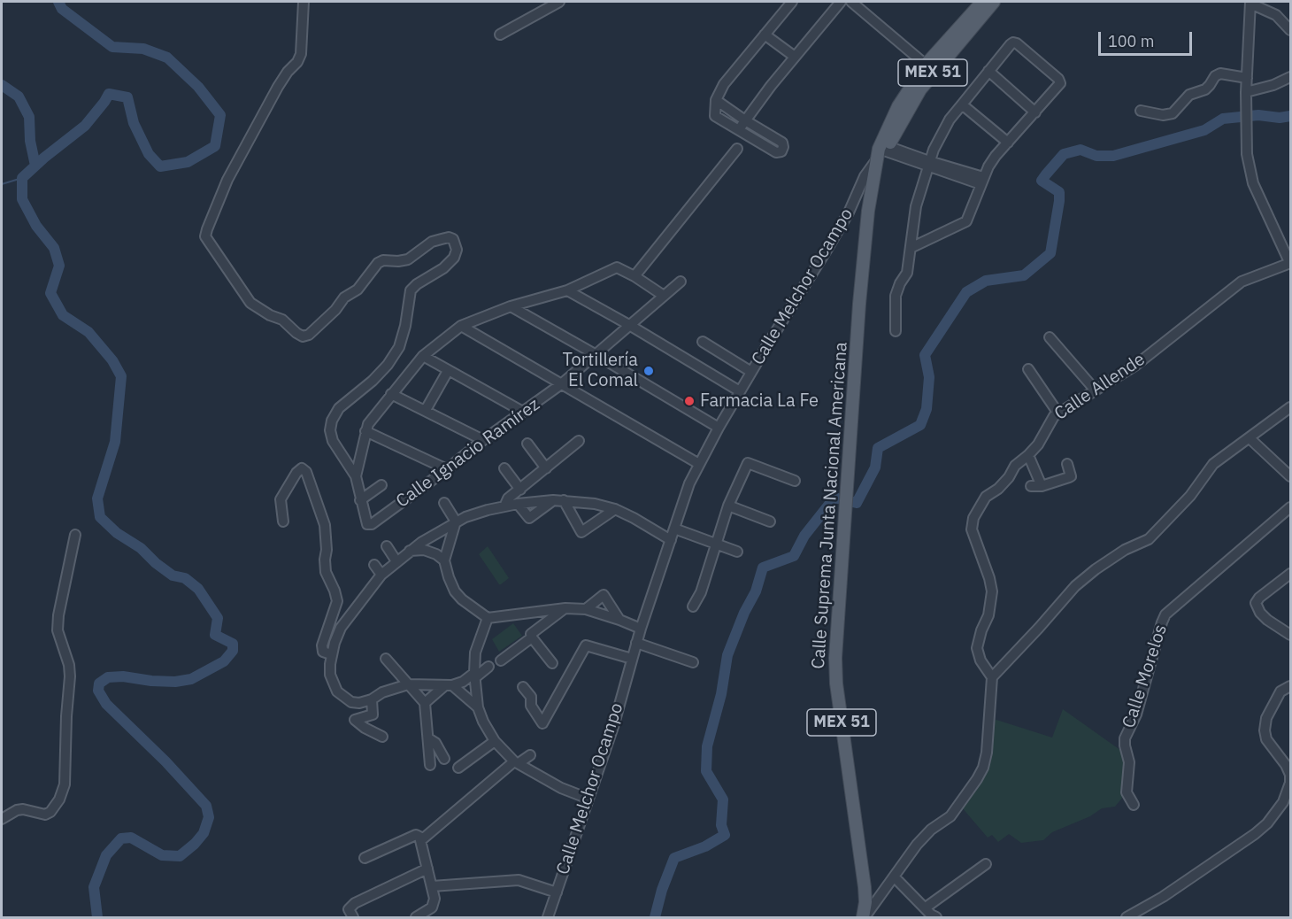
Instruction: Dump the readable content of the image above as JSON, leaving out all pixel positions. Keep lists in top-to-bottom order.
{
  "streets": {
    "main road": ["MEX 51", "Calle Suprema Junta Nacional Americana"],
    "street": [
      "Calle Melchor Ocampo",
      "Calle Allende",
      "Calle Ignacio Ramírez",
      "Calle Morelos"
    ]
  },
  "crossings": [
    ["Calle Melchor Ocampo", "Calle Suprema Junta Nacional Americana"]
  ],
  "places": ["Tortillería El Comal", "Farmacia La Fe"],
  "scale_bar": "100 m"
}
